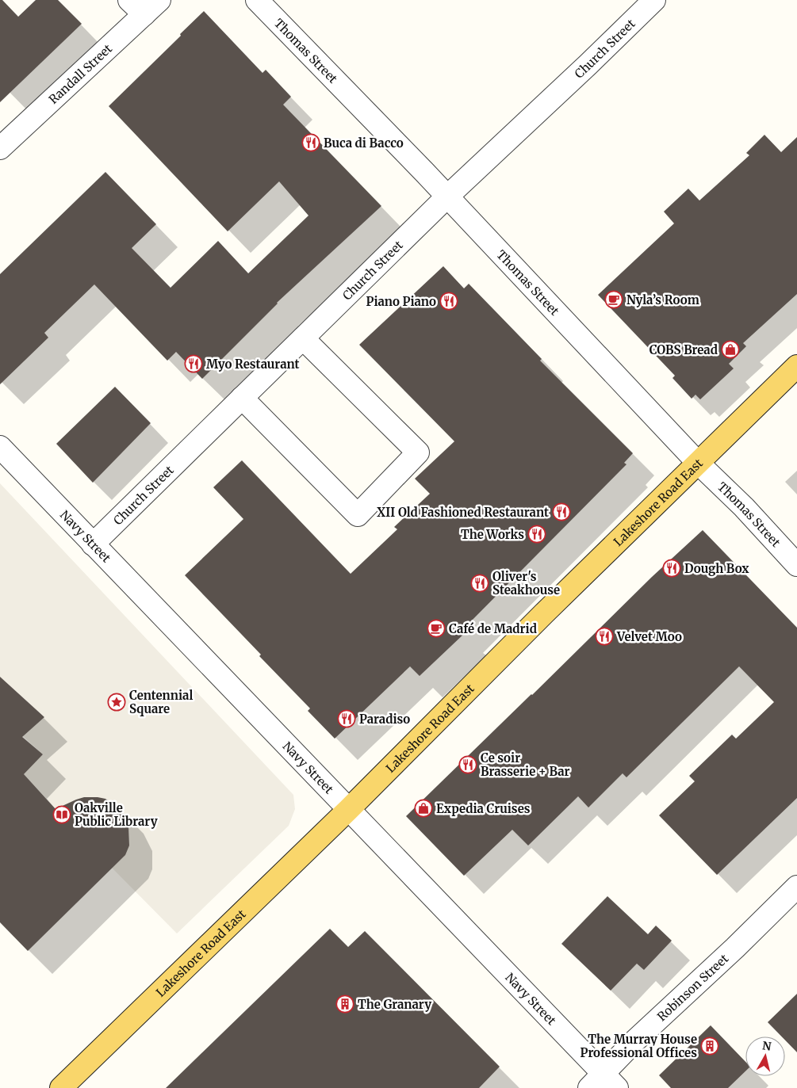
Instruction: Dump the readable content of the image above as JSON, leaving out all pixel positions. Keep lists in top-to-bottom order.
{
  "streets": {
    "main road": ["Lakeshore Road East"],
    "street": [
      "Church Street",
      "Thomas Street",
      "Randall Street",
      "Navy Street",
      "Robinson Street"
    ]
  },
  "crossings": [
    ["Church Street", "Thomas Street"],
    ["Church Street", "Navy Street"],
    ["Thomas Street", "Lakeshore Road East"],
    ["Lakeshore Road East", "Navy Street"],
    ["Navy Street", "Robinson Street"]
  ],
  "places": {
    "restaurant": [
      "Buca di Bacco",
      "Piano Piano",
      "Myo Restaurant",
      "XII Old Fashioned Restaurant",
      "The Works",
      "Dough Box",
      "Oliver's Steakhouse",
      "Velvet Moo",
      "Paradiso",
      "Ce soir Brasserie + Bar"
    ],
    "cafe": ["Nyla’s Room", "Café de Madrid"],
    "shop": ["COBS Bread", "Expedia Cruises"],
    "place": ["Centennial Square"],
    "library": ["Oakville Public Library"],
    "building": ["The Granary", "The Murray House Professional Offices"]
  },
  "north": "top"
}
